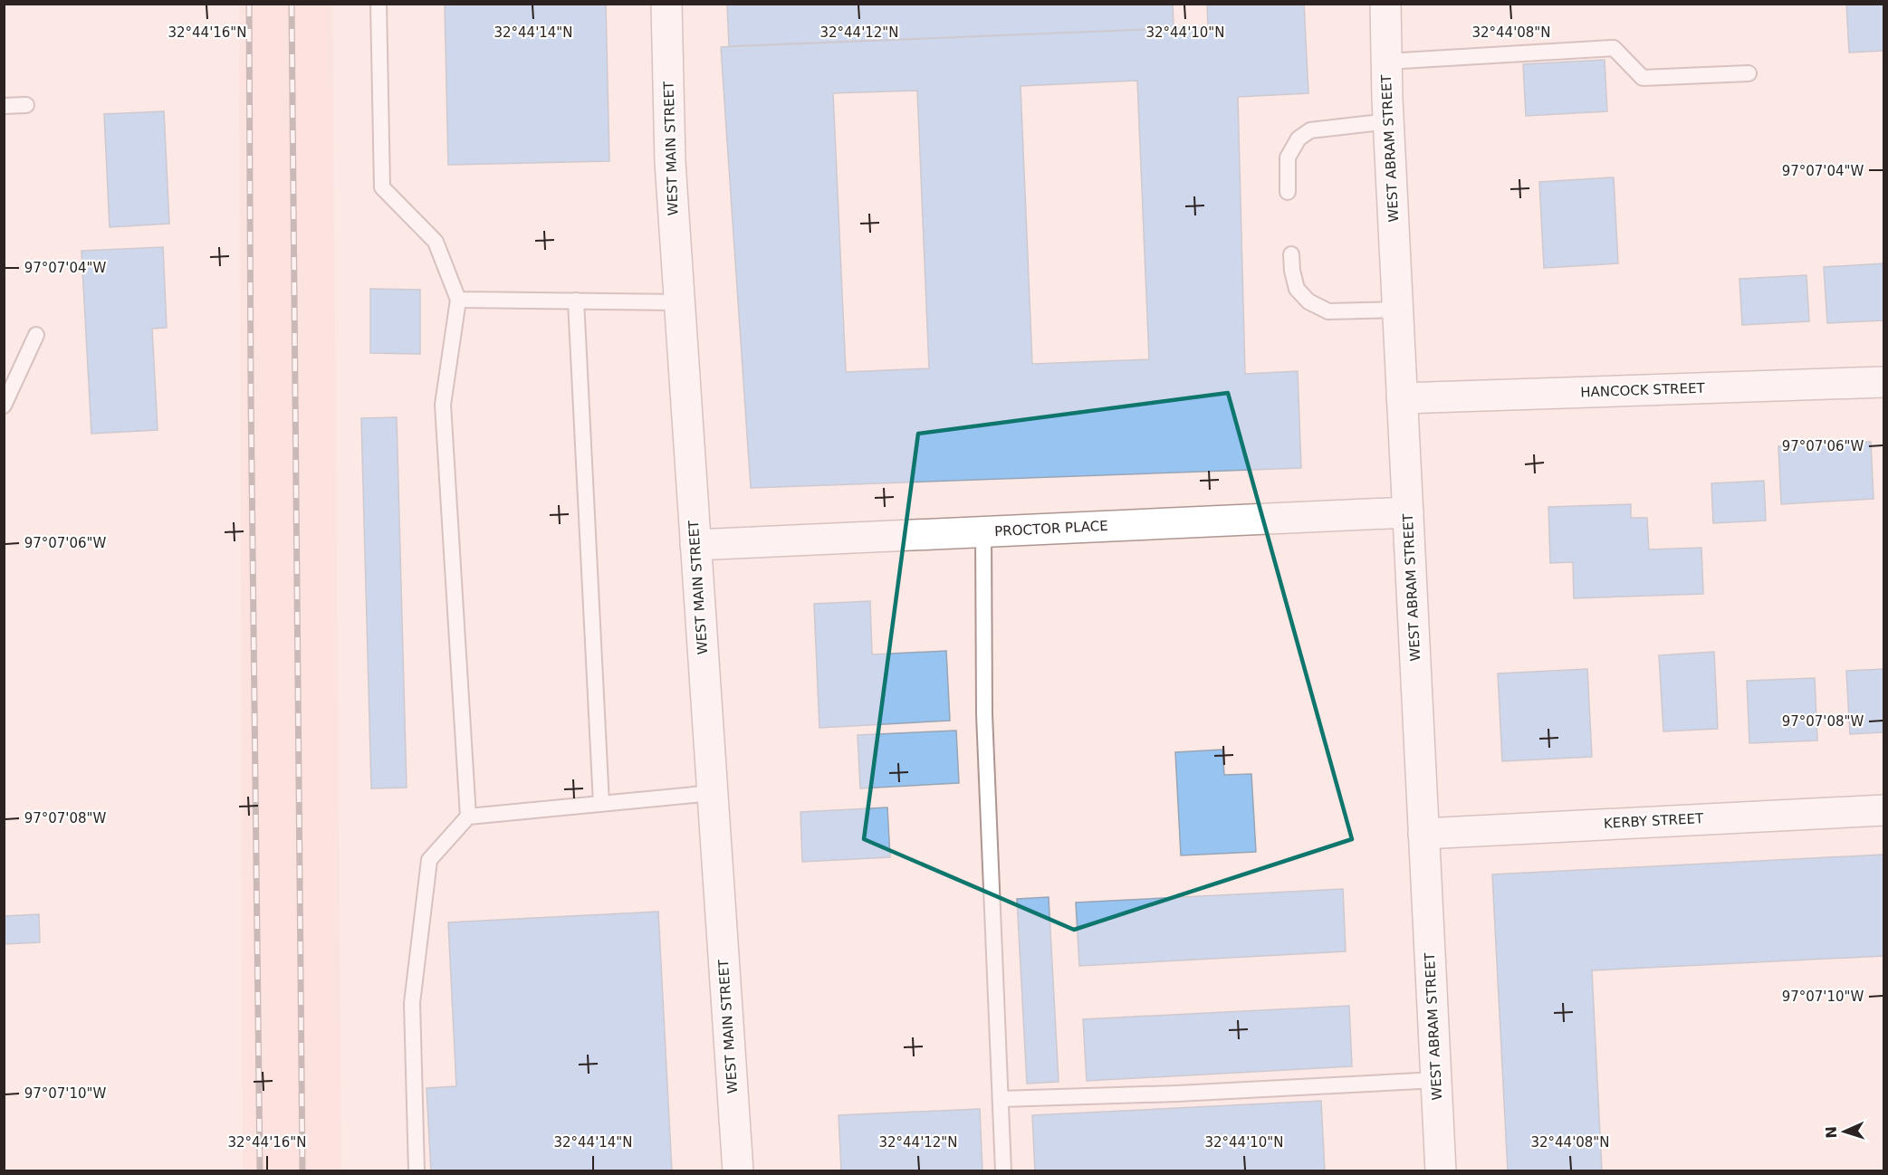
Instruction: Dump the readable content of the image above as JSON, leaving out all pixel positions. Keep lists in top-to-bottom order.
{
  "streets": {
    "street": [
      "WEST MAIN STREET",
      "WEST ABRAM STREET",
      "HANCOCK STREET",
      "PROCTOR PLACE",
      "KERBY STREET"
    ]
  },
  "crossings": [
    ["WEST MAIN STREET", "PROCTOR PLACE"],
    ["WEST ABRAM STREET", "HANCOCK STREET"],
    ["WEST ABRAM STREET", "PROCTOR PLACE"],
    ["WEST ABRAM STREET", "KERBY STREET"]
  ],
  "north": "left",
  "coordinates": [
    "32°44'16\"N",
    "32°44'14\"N",
    "32°44'12\"N",
    "32°44'10\"N",
    "32°44'08\"N",
    "97°07'04\"W",
    "97°07'06\"W",
    "97°07'08\"W",
    "97°07'10\"W"
  ]
}
